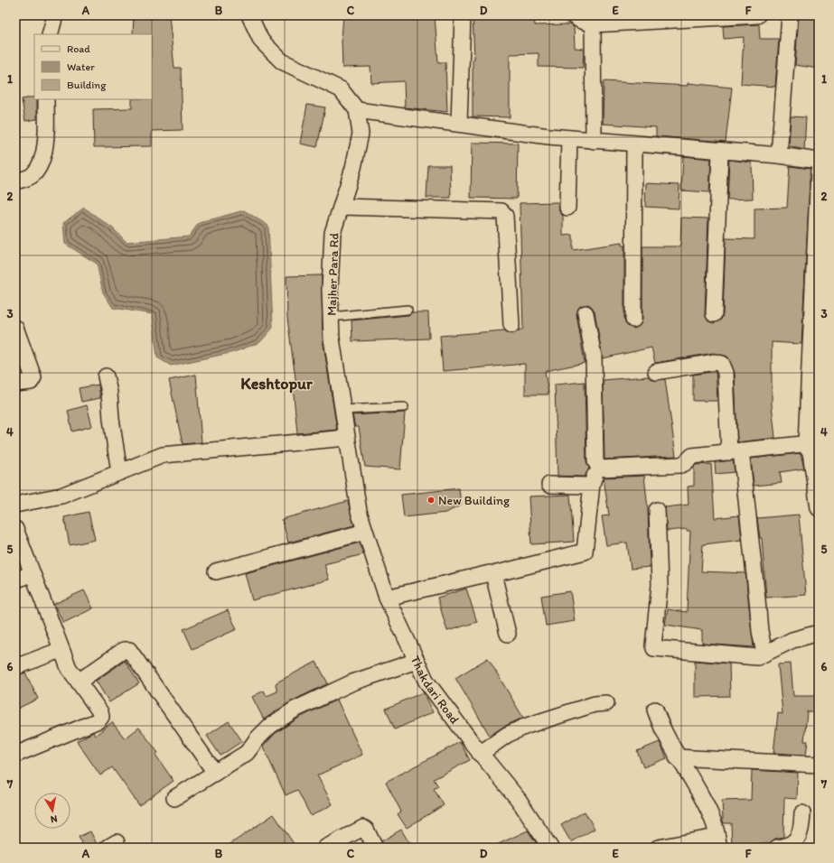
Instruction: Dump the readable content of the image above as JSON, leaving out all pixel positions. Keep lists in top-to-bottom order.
{
  "streets": {
    "street": ["Majher Para Rd", "Thakdari Road"]
  },
  "crossings": [
    ["Majher Para Rd", "Thakdari Road"]
  ],
  "districts": ["Keshtopur"],
  "places": ["New Building"],
  "legend": ["Road", "Water", "Building"],
  "north": "bottom",
  "grid": {
    "columns": [
      "A",
      "B",
      "C",
      "D",
      "E",
      "F"
    ],
    "rows": [
      "1",
      "2",
      "3",
      "4",
      "5",
      "6",
      "7"
    ]
  }
}
